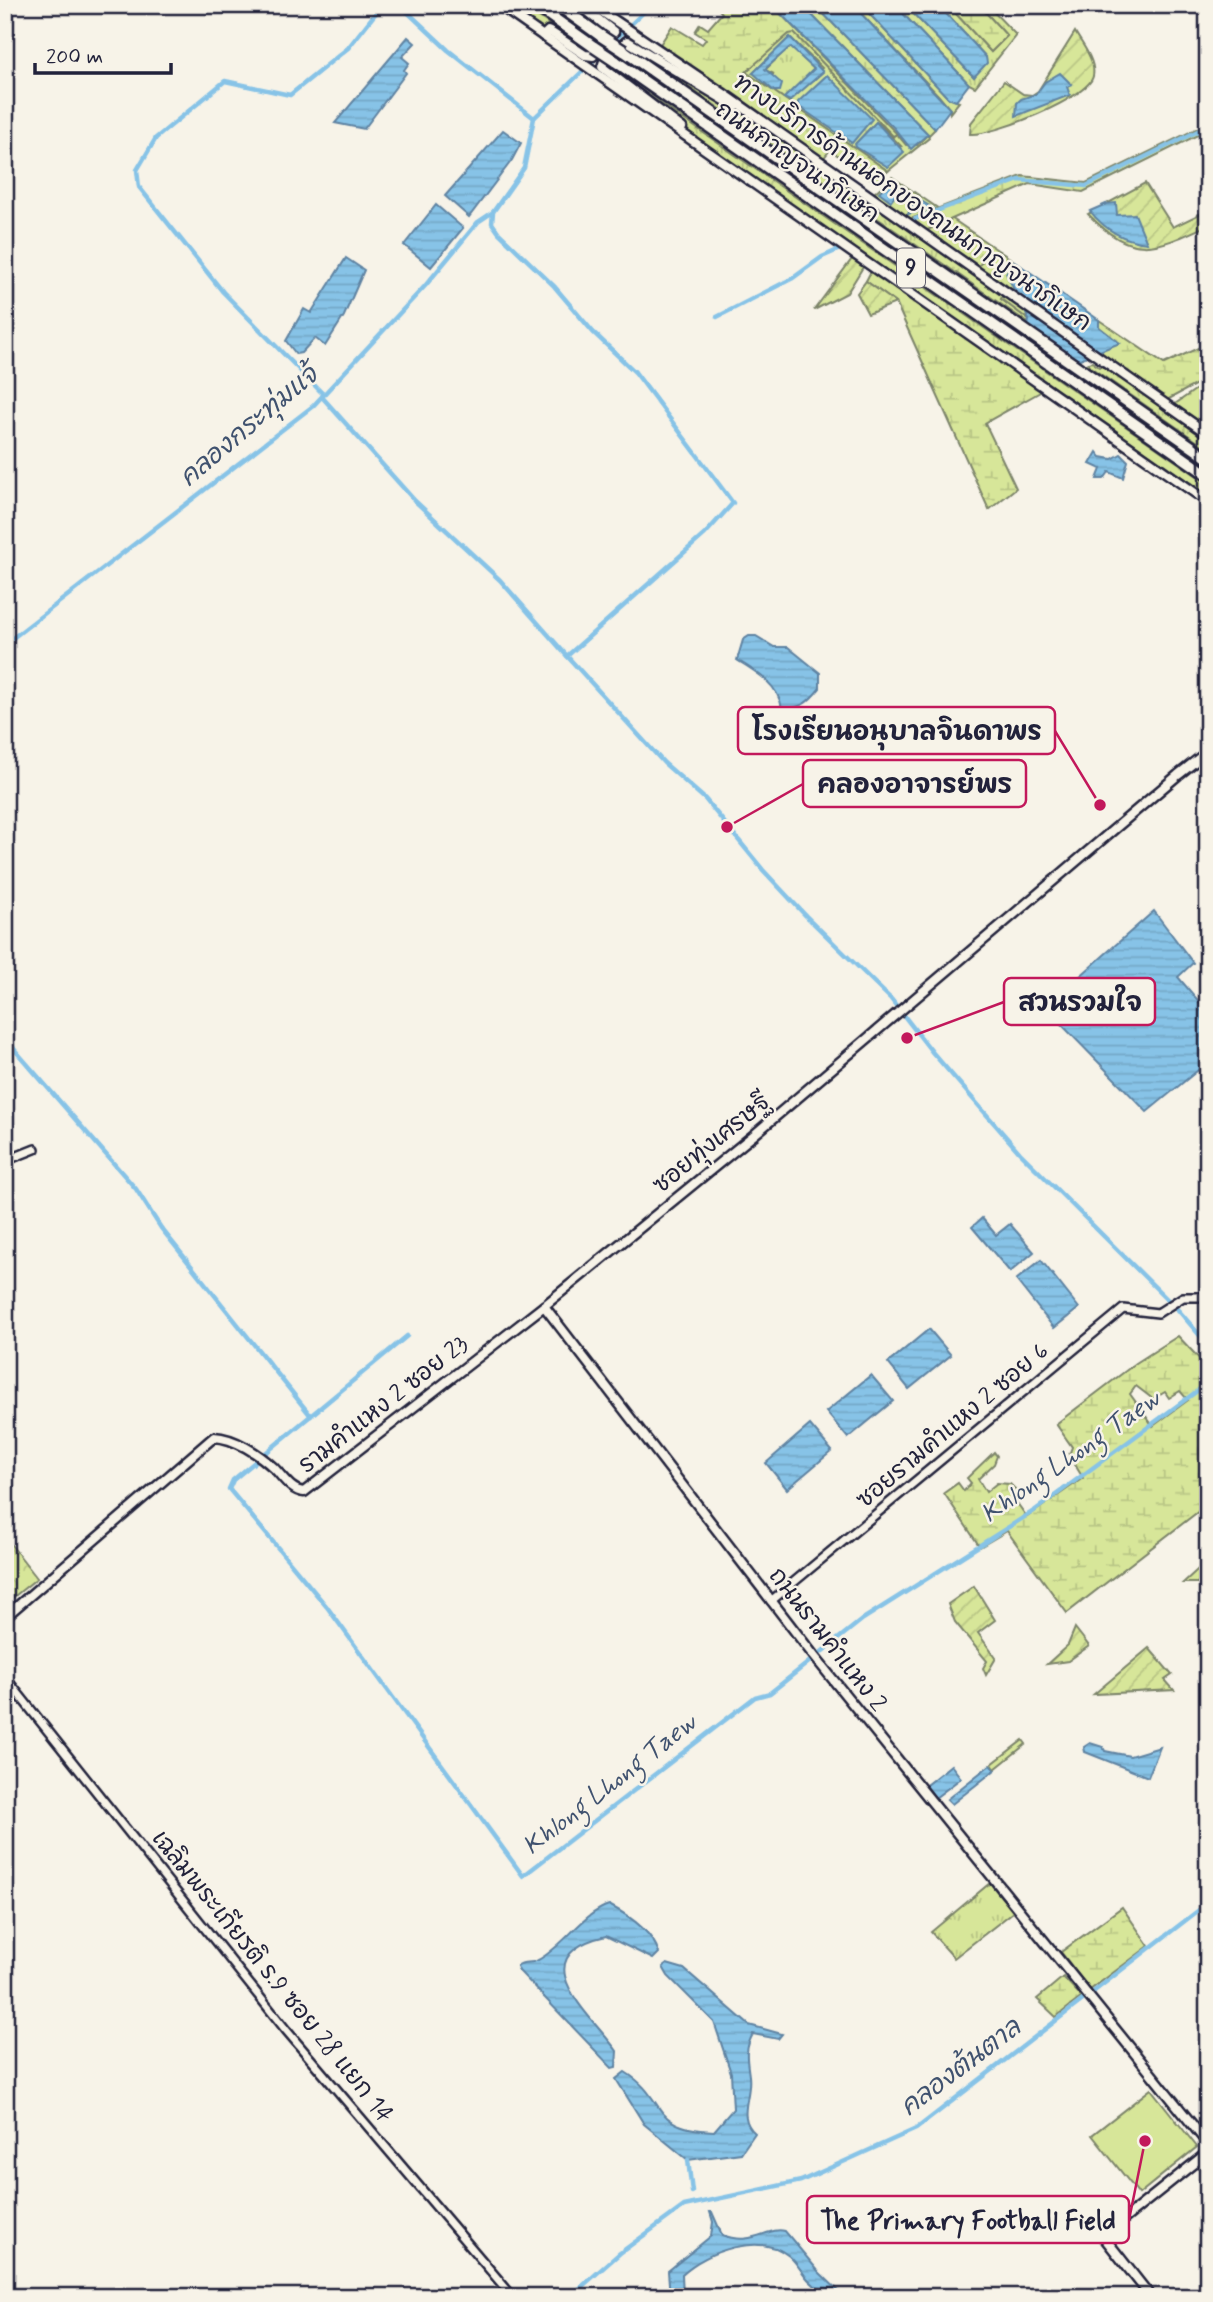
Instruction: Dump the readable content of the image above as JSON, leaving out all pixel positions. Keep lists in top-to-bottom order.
{
  "streets": {
    "highway": ["ถนนกาญจนาภิเษก", "9"],
    "main road": [
      "ทางบริการด้านนอกของถนนกาญจนาภิเษก",
      "ซอยทุ่งเศรษฐี",
      "รามคำแหง 2 ซอย 23",
      "ถนนรามคำแหง 2"
    ],
    "street": ["ซอยรามคำแหง 2 ซอย 6", "เฉลิมพระเกียรติ ร.9 ซอย 28 แยก 14"]
  },
  "crossings": [
    ["ซอยทุ่งเศรษฐี", "รามคำแหง 2 ซอย 23"],
    ["ซอยทุ่งเศรษฐี", "ถนนรามคำแหง 2"],
    ["รามคำแหง 2 ซอย 23", "ถนนรามคำแหง 2"],
    ["ซอยรามคำแหง 2 ซอย 6", "ถนนรามคำแหง 2"]
  ],
  "water": ["คลองกระทุ่มแจ้", "Khlong Lhong Taew", "คลองต้นตาล"],
  "places": [
    "โรงเรียนอนุบาลจินดาพร",
    "คลองอาจารย์พร",
    "สวนรวมใจ",
    "The Primary Football Field"
  ],
  "scale_bar": "200 m"
}
